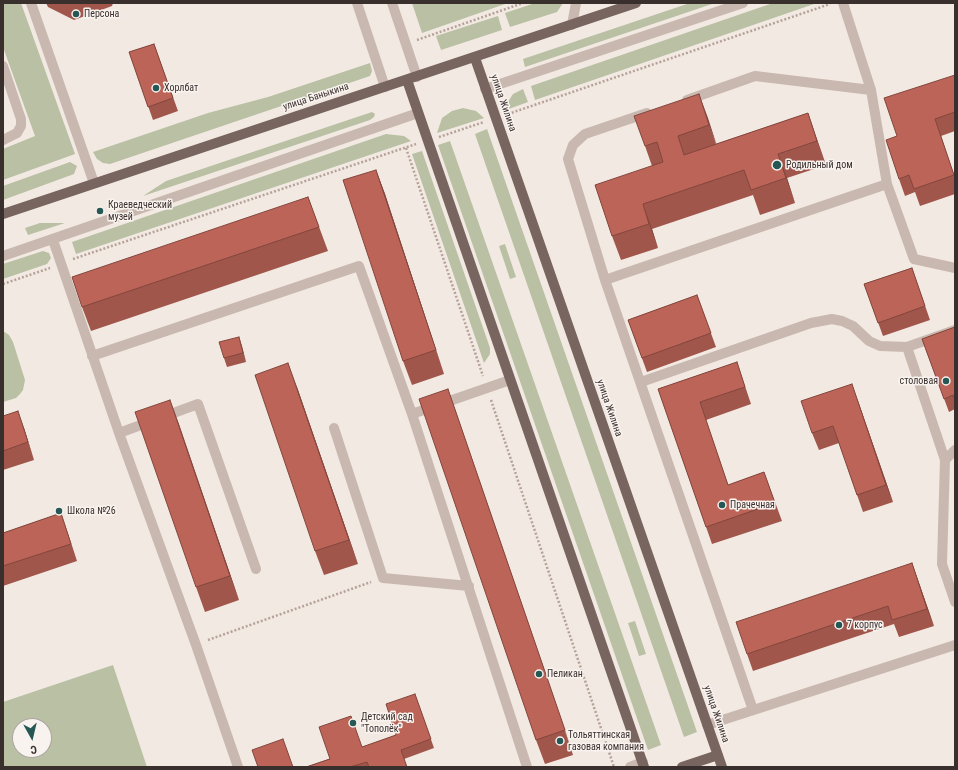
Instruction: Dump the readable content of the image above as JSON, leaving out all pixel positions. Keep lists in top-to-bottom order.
{
  "streets": {
    "main road": ["улица Баныкина", "улица Жилина"]
  },
  "crossings": [
    ["улица Баныкина", "улица Жилина"]
  ],
  "places": [
    "Персона",
    "Хорлбат",
    "Родильный дом",
    "Краеведческий музей",
    "столовая",
    "Прачечная",
    "Школа №26",
    "7 корпус",
    "Пеликан",
    "Детский сад \"Тополёк\"",
    "Тольяттинская газовая компания"
  ],
  "north": "bottom"
}
